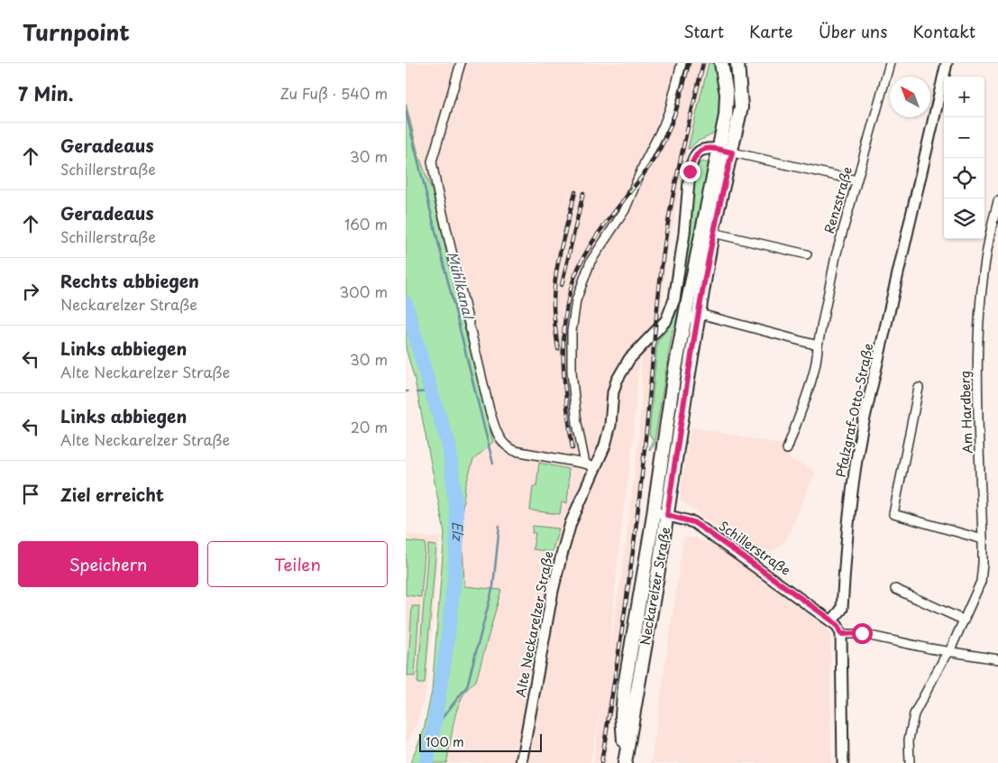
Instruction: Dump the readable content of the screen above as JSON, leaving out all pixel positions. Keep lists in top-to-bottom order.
{
  "streets": {
    "main road": ["Neckarelzer Straße"],
    "street": [
      "Renzstraße",
      "Pfalzgraf-Otto-Straße",
      "Am Hardberg",
      "Schillerstraße",
      "Alte Neckarelzer Straße"
    ]
  },
  "crossings": [
    ["Renzstraße", "Alte Neckarelzer Straße"],
    ["Pfalzgraf-Otto-Straße", "Schillerstraße"],
    ["Schillerstraße", "Neckarelzer Straße"],
    ["Neckarelzer Straße", "Alte Neckarelzer Straße"]
  ],
  "water": ["Mühlkanal", "Elz"],
  "scale_bar": "100 m",
  "north": "top left",
  "page": {
    "header": "Turnpoint",
    "nav": [
      "Start",
      "Karte",
      "Über uns",
      "Kontakt"
    ],
    "heading": ["7 Min.", "Zu Fuß · 540 m"],
    "map_buttons": ["+", "−"],
    "list": [
      ["Geradeaus", "Schillerstraße", "30 m"],
      ["Geradeaus", "Schillerstraße", "160 m"],
      ["Rechts abbiegen", "Neckarelzer Straße", "300 m"],
      ["Links abbiegen", "Alte Neckarelzer Straße", "30 m"],
      ["Links abbiegen", "Alte Neckarelzer Straße", "20 m"],
      "Ziel erreicht"
    ],
    "buttons": ["Speichern", "Teilen"],
    "scale": "100 m"
  }
}
